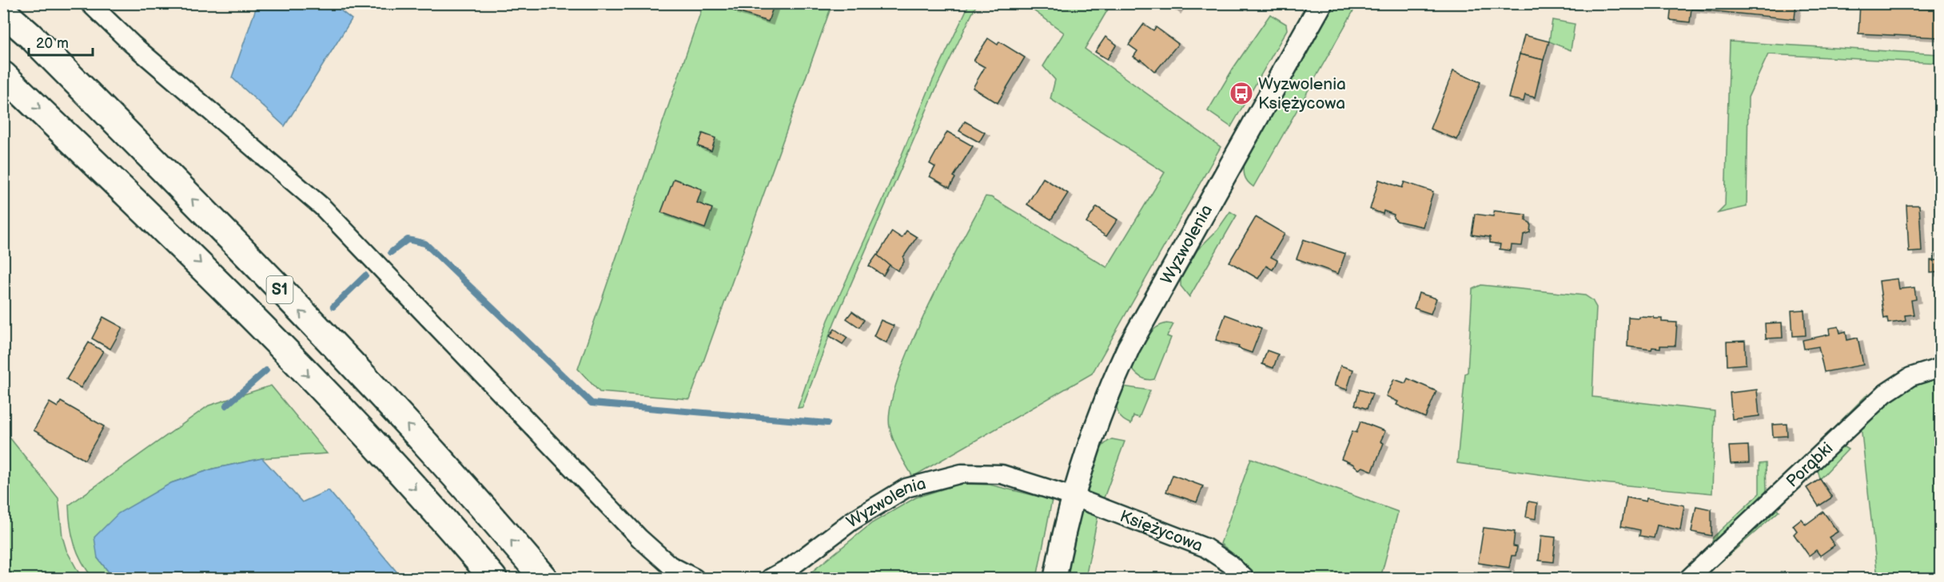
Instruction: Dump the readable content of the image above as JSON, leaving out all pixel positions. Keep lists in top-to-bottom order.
{
  "streets": {
    "highway": ["S1"],
    "street": ["Wyzwolenia", "Porąbki", "Księżycowa"]
  },
  "crossings": [
    ["Wyzwolenia", "Księżycowa"]
  ],
  "places": {
    "bus stop": ["Wyzwolenia Księżycowa"]
  },
  "scale_bar": "20 m"
}
